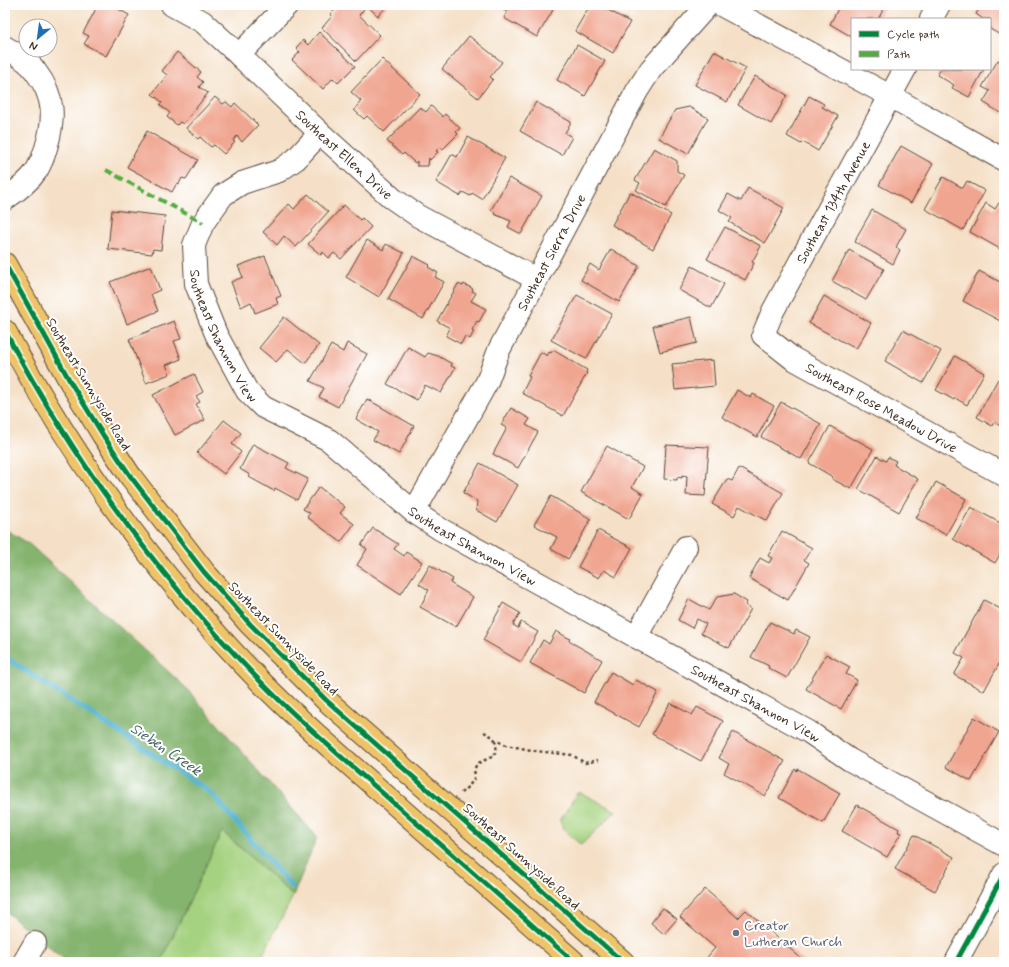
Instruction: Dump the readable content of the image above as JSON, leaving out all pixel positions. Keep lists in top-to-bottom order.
{
  "streets": {
    "main road": ["Southeast Sunnyside Road"],
    "street": [
      "Southeast Ellen Drive",
      "Southeast 134th Avenue",
      "Southeast Sierra Drive",
      "Southeast Shannon View",
      "Southeast Rose Meadow Drive"
    ]
  },
  "crossings": [
    ["Southeast Ellen Drive", "Southeast Sierra Drive"],
    ["Southeast Ellen Drive", "Southeast Shannon View"],
    ["Southeast 134th Avenue", "Southeast Rose Meadow Drive"],
    ["Southeast Sierra Drive", "Southeast Shannon View"]
  ],
  "water": ["Sieben Creek"],
  "places": ["Creator Lutheran Church"],
  "legend": ["Cycle path", "Path"],
  "north": "bottom left"
}
